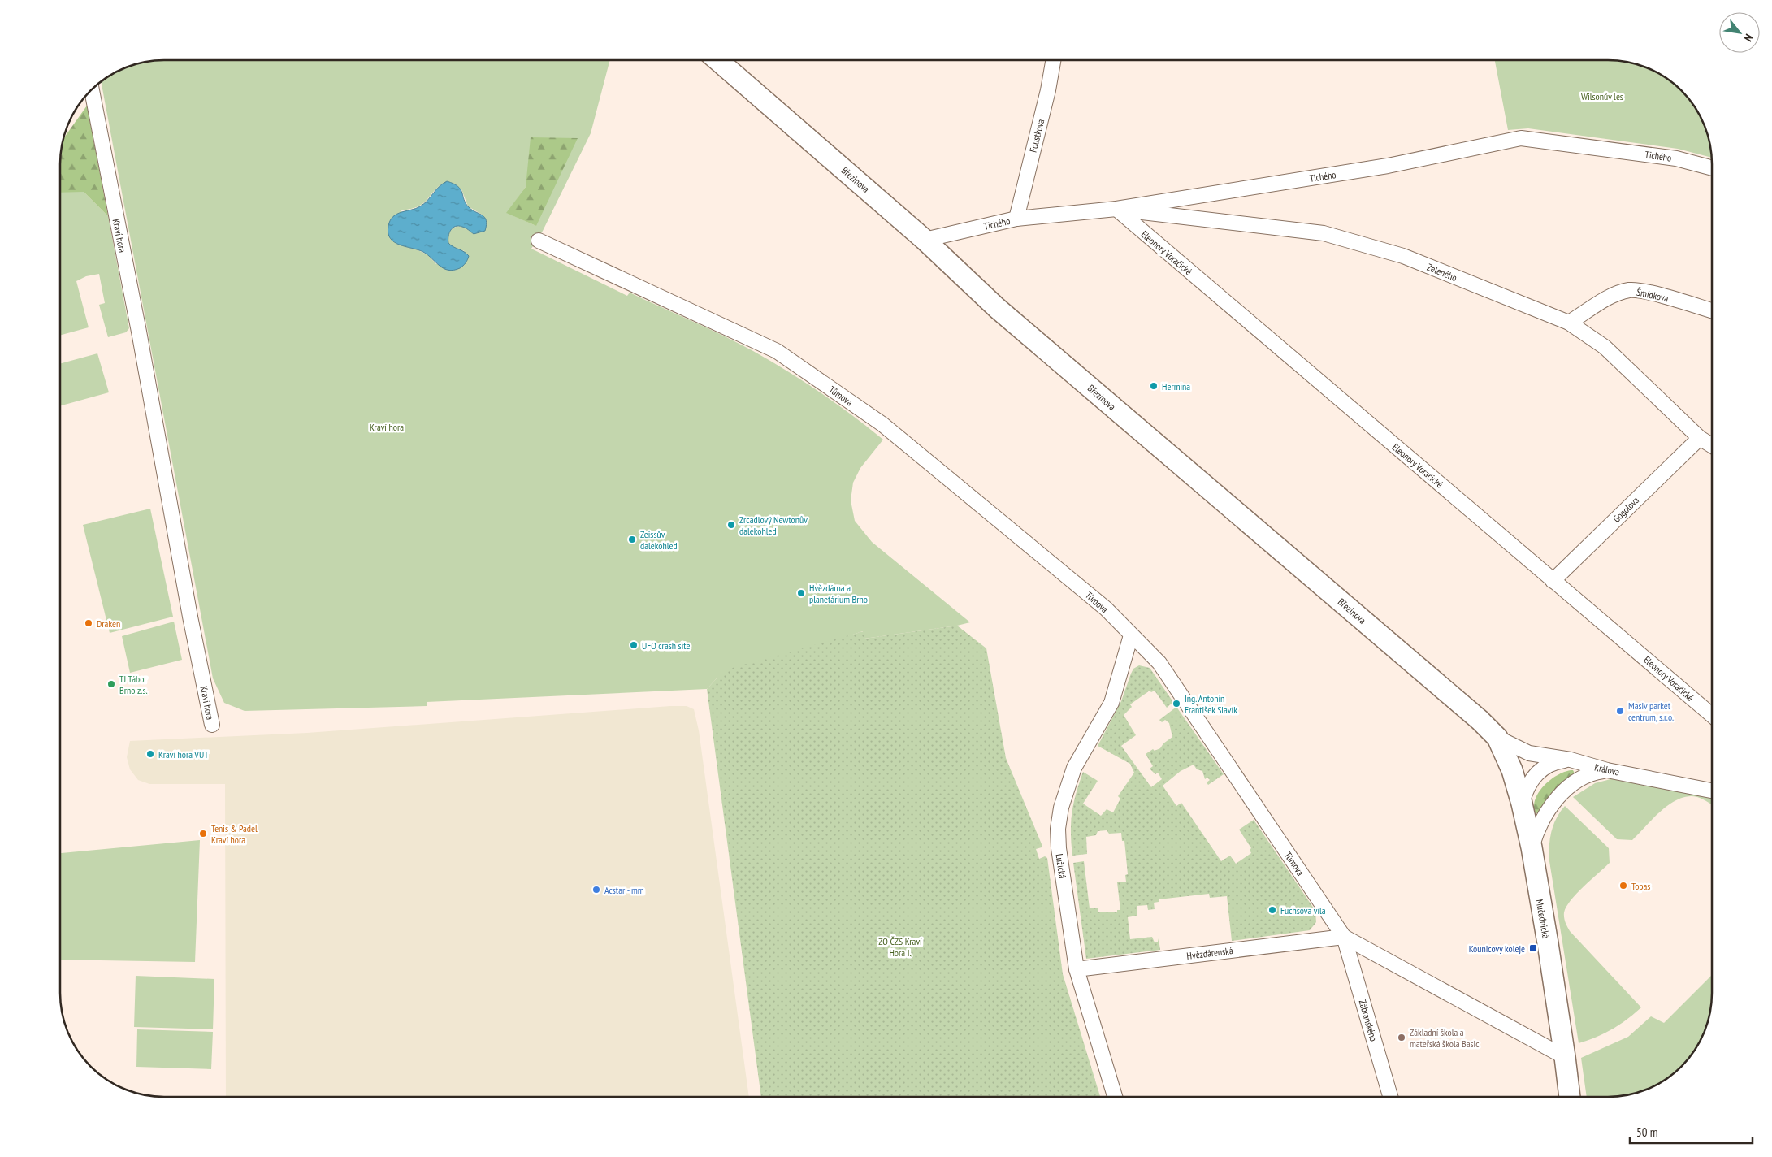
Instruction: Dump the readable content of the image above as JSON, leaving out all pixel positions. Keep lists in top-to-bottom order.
{
  "streets": {
    "street": [
      "Foustkova",
      "Tichého",
      "Březinova",
      "Kraví hora",
      "Eleonory Voračické",
      "Zeleného",
      "Šmídkova",
      "Tůmova",
      "Gogolova",
      "Králova",
      "Lužická",
      "Mučednická",
      "Hvězdárenská",
      "Zábranského"
    ]
  },
  "crossings": [
    ["Foustkova", "Tichého"],
    ["Tichého", "Březinova"],
    ["Tichého", "Eleonory Voračické"],
    ["Tichého", "Zeleného"],
    ["Březinova", "Králova"],
    ["Březinova", "Mučednická"],
    ["Eleonory Voračické", "Zeleného"],
    ["Eleonory Voračické", "Gogolova"],
    ["Zeleného", "Šmídkova"],
    ["Zeleného", "Gogolova"],
    ["Tůmova", "Lužická"],
    ["Tůmova", "Mučednická"],
    ["Tůmova", "Hvězdárenská"],
    ["Tůmova", "Zábranského"],
    ["Králova", "Mučednická"],
    ["Lužická", "Hvězdárenská"],
    ["Hvězdárenská", "Zábranského"]
  ],
  "parks": ["Wilsonův les", "Kraví hora", "ZO ČZS Kraví Hora I."],
  "places": {
    "other": [
      "Hermina",
      "Zrcadlový Newtonův dalekohled",
      "Zeissův dalekohled",
      "Hvězdárna a planetárium Brno",
      "Draken",
      "UFO crash site",
      "TJ Tábor Brno z.s.",
      "Ing. Antonín František Slavík",
      "Masiv parket centrum, s.r.o.",
      "Kraví hora VUT",
      "Tenis & Padel Kraví hora",
      "Topas",
      "Acstar - mm",
      "Fuchsova vila",
      "Základní škola a mateřská škola Basic"
    ],
    "transit": ["Kounicovy koleje"]
  },
  "scale_bar": "50 m",
  "north": "bottom right"
}
